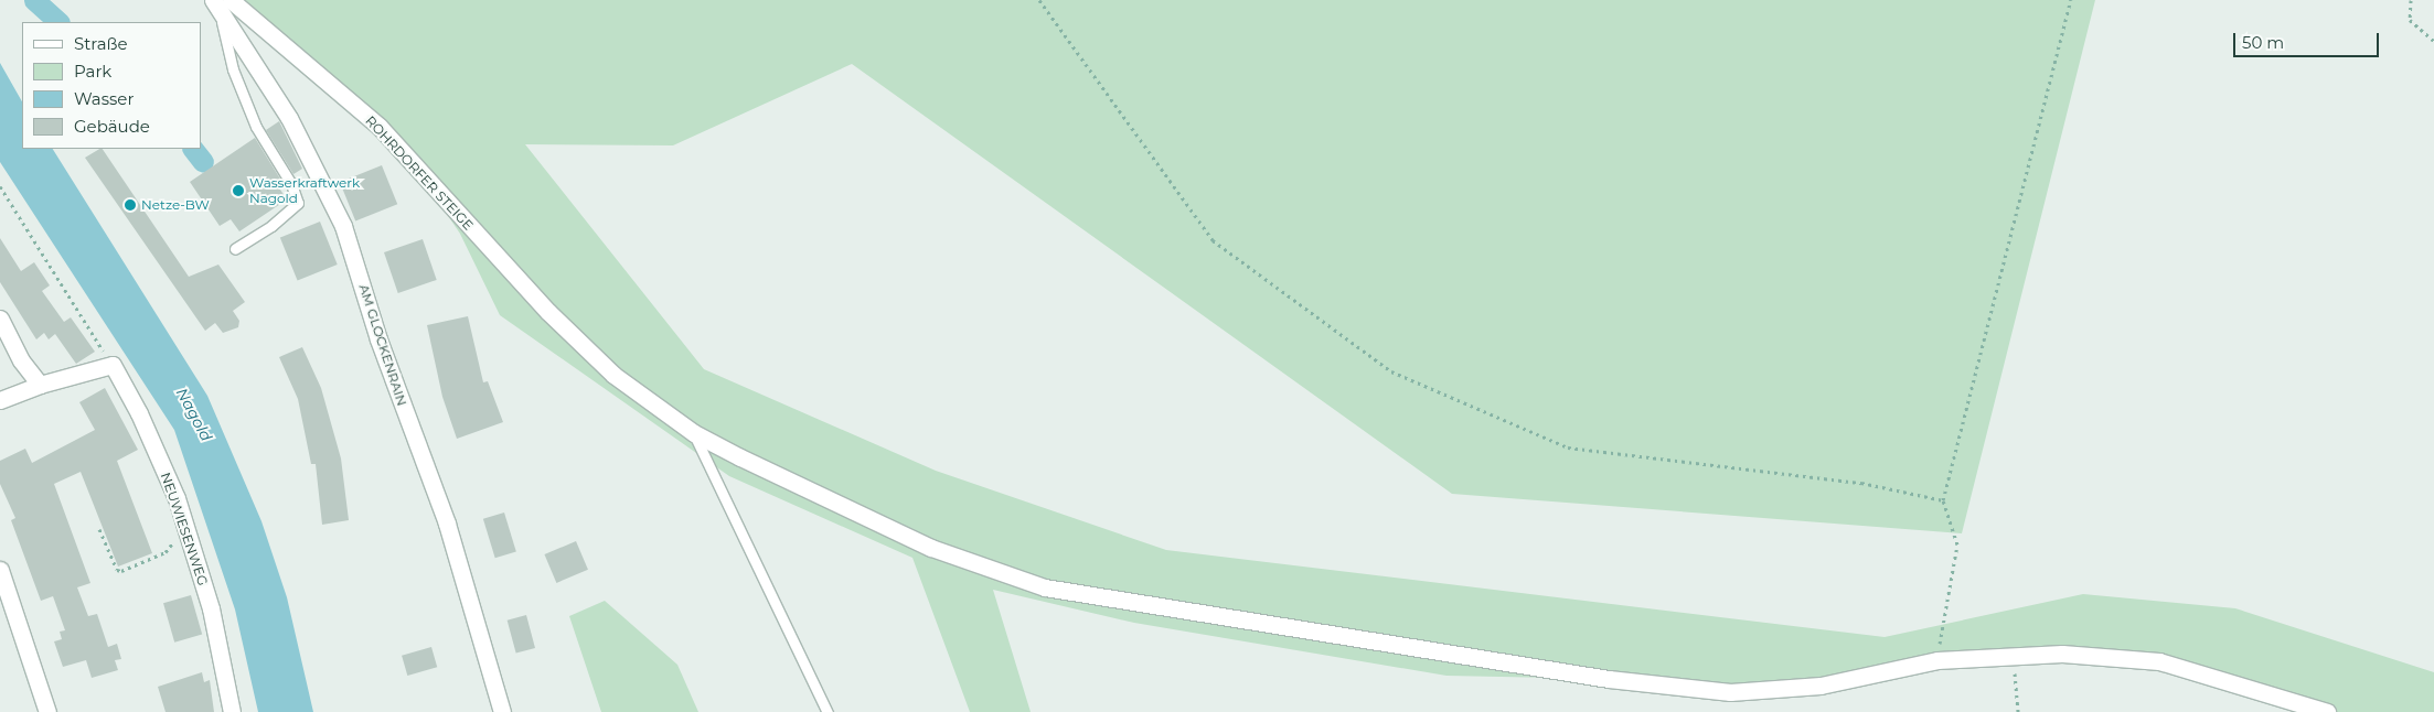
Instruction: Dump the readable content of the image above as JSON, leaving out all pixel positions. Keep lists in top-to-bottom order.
{
  "streets": {
    "street": ["ROHRDORFER STEIGE", "AM GLOCKENRAIN", "NEUWIESENWEG"]
  },
  "crossings": [
    ["ROHRDORFER STEIGE", "AM GLOCKENRAIN"]
  ],
  "water": ["Nagold"],
  "places": ["Wasserkraftwerk Nagold", "Netze-BW"],
  "legend": [
    "Straße",
    "Park",
    "Wasser",
    "Gebäude"
  ],
  "scale_bar": "50 m"
}
